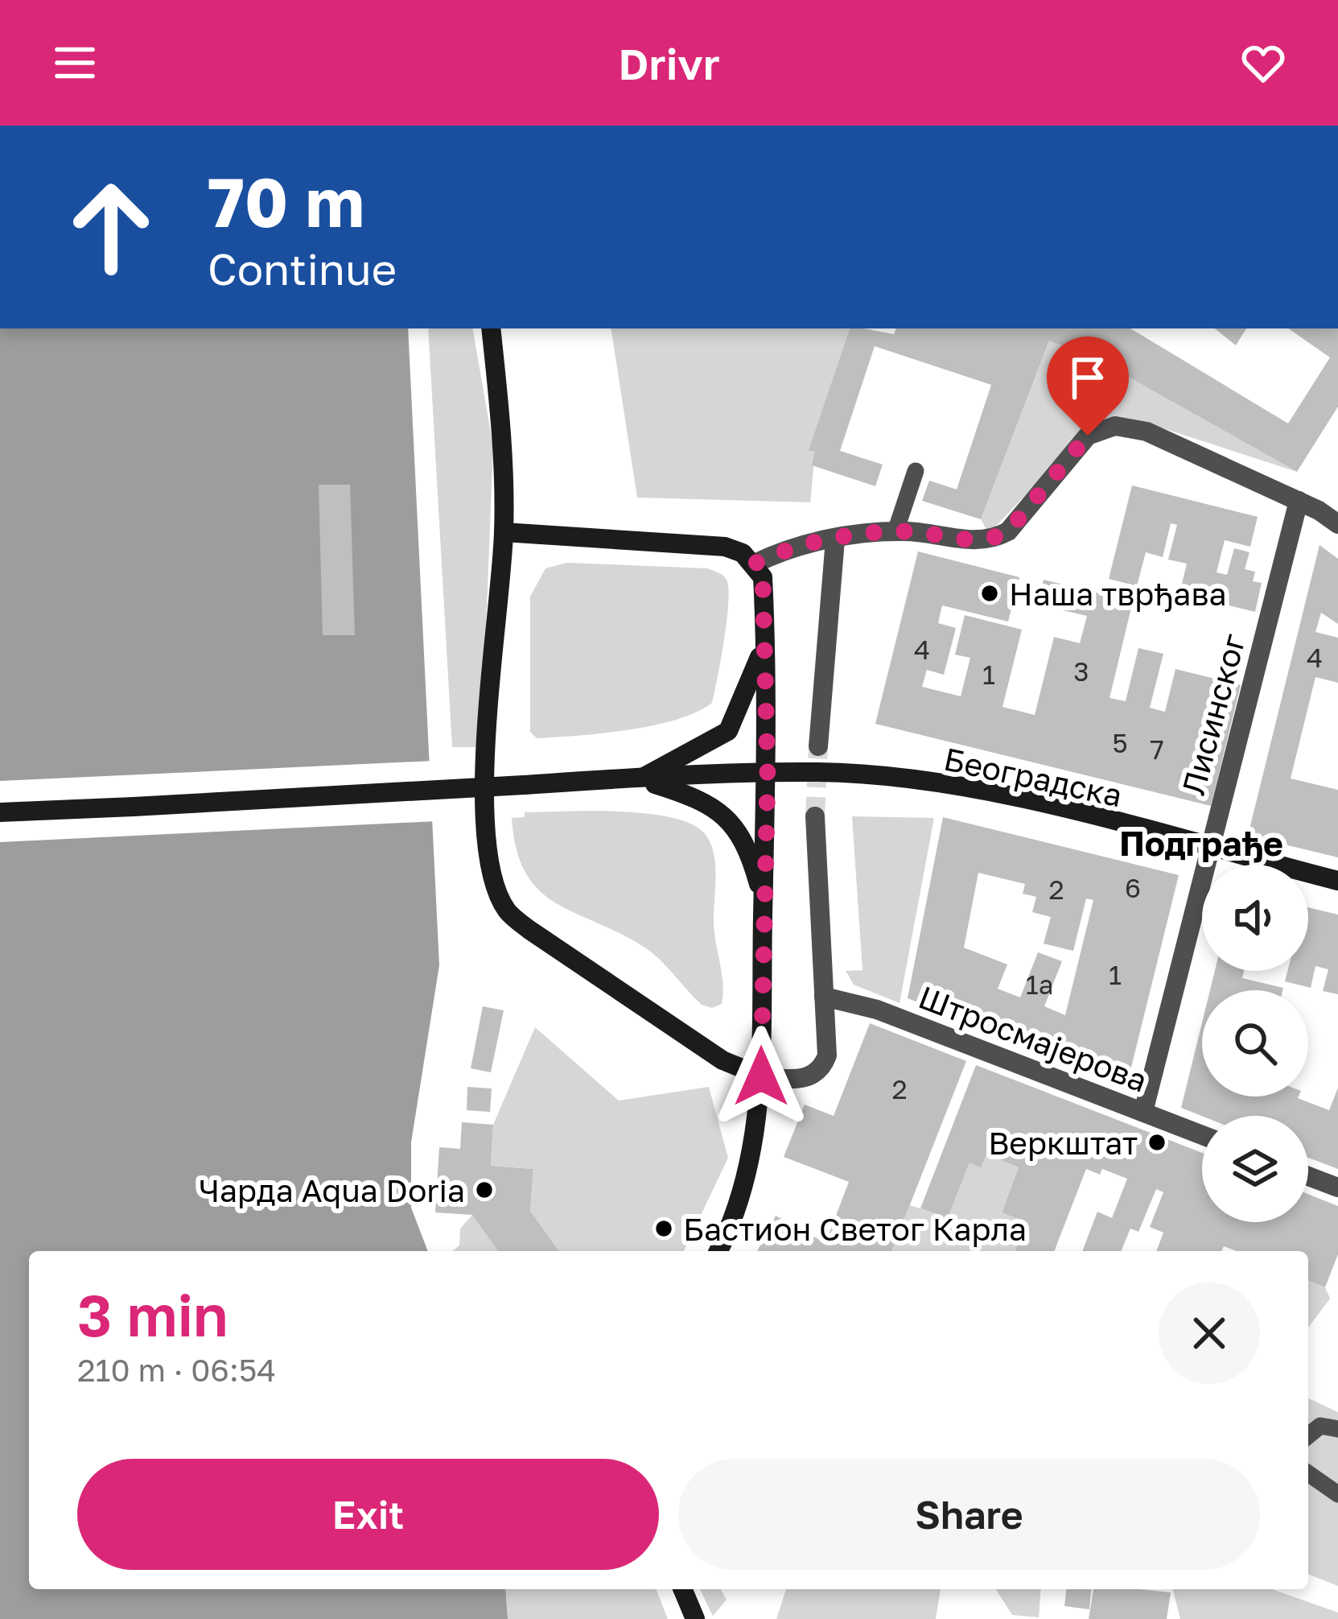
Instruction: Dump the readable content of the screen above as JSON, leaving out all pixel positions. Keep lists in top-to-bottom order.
{
  "streets": {
    "main road": ["Београдска"],
    "street": ["Лисинског", "Штросмајерова"]
  },
  "crossings": [
    ["Лисинског", "Београдска"],
    ["Лисинског", "Штросмајерова"]
  ],
  "districts": ["Подграђе"],
  "places": [
    "Наша тврђава",
    "Веркштат",
    "Чарда Aqua Doria",
    "Бастион Светог Карла"
  ],
  "house_numbers": [
    "4",
    "4",
    "3",
    "1",
    "5",
    "7",
    "6",
    "2",
    "1",
    "1a",
    "2"
  ],
  "page": {
    "header": "Drivr",
    "turn": ["70 m", "Continue"],
    "heading": ["3 min", "210 m · 06:54"],
    "buttons": ["Exit", "Share"]
  }
}
